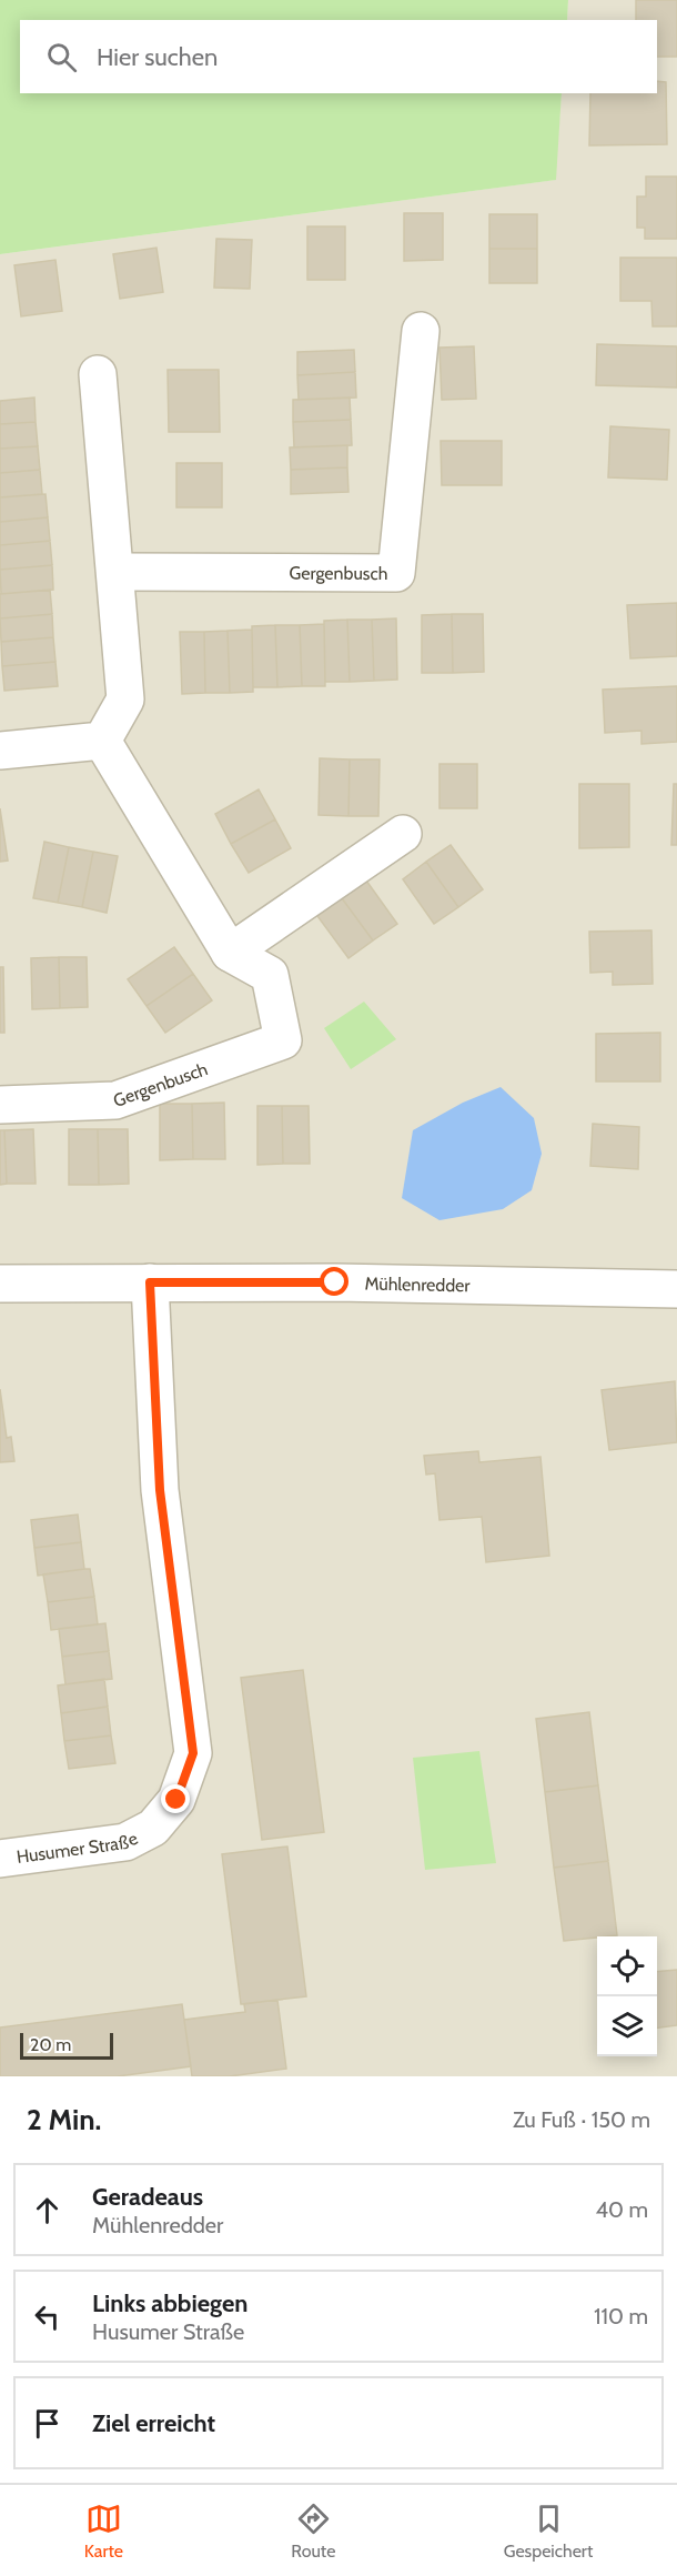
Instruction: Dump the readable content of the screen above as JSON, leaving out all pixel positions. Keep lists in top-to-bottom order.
{
  "streets": {
    "street": ["Gergenbusch", "Mühlenredder", "Husumer Straße"]
  },
  "crossings": [
    ["Mühlenredder", "Husumer Straße"]
  ],
  "scale_bar": "20 m",
  "page": {
    "search": "Hier suchen",
    "scale": "20 m",
    "heading": ["2 Min.", "Zu Fuß · 150 m"],
    "list": [
      ["Geradeaus", "Mühlenredder", "40 m"],
      ["Links abbiegen", "Husumer Straße", "110 m"],
      "Ziel erreicht"
    ],
    "nav": ["Karte", "Route", "Gespeichert"]
  }
}
